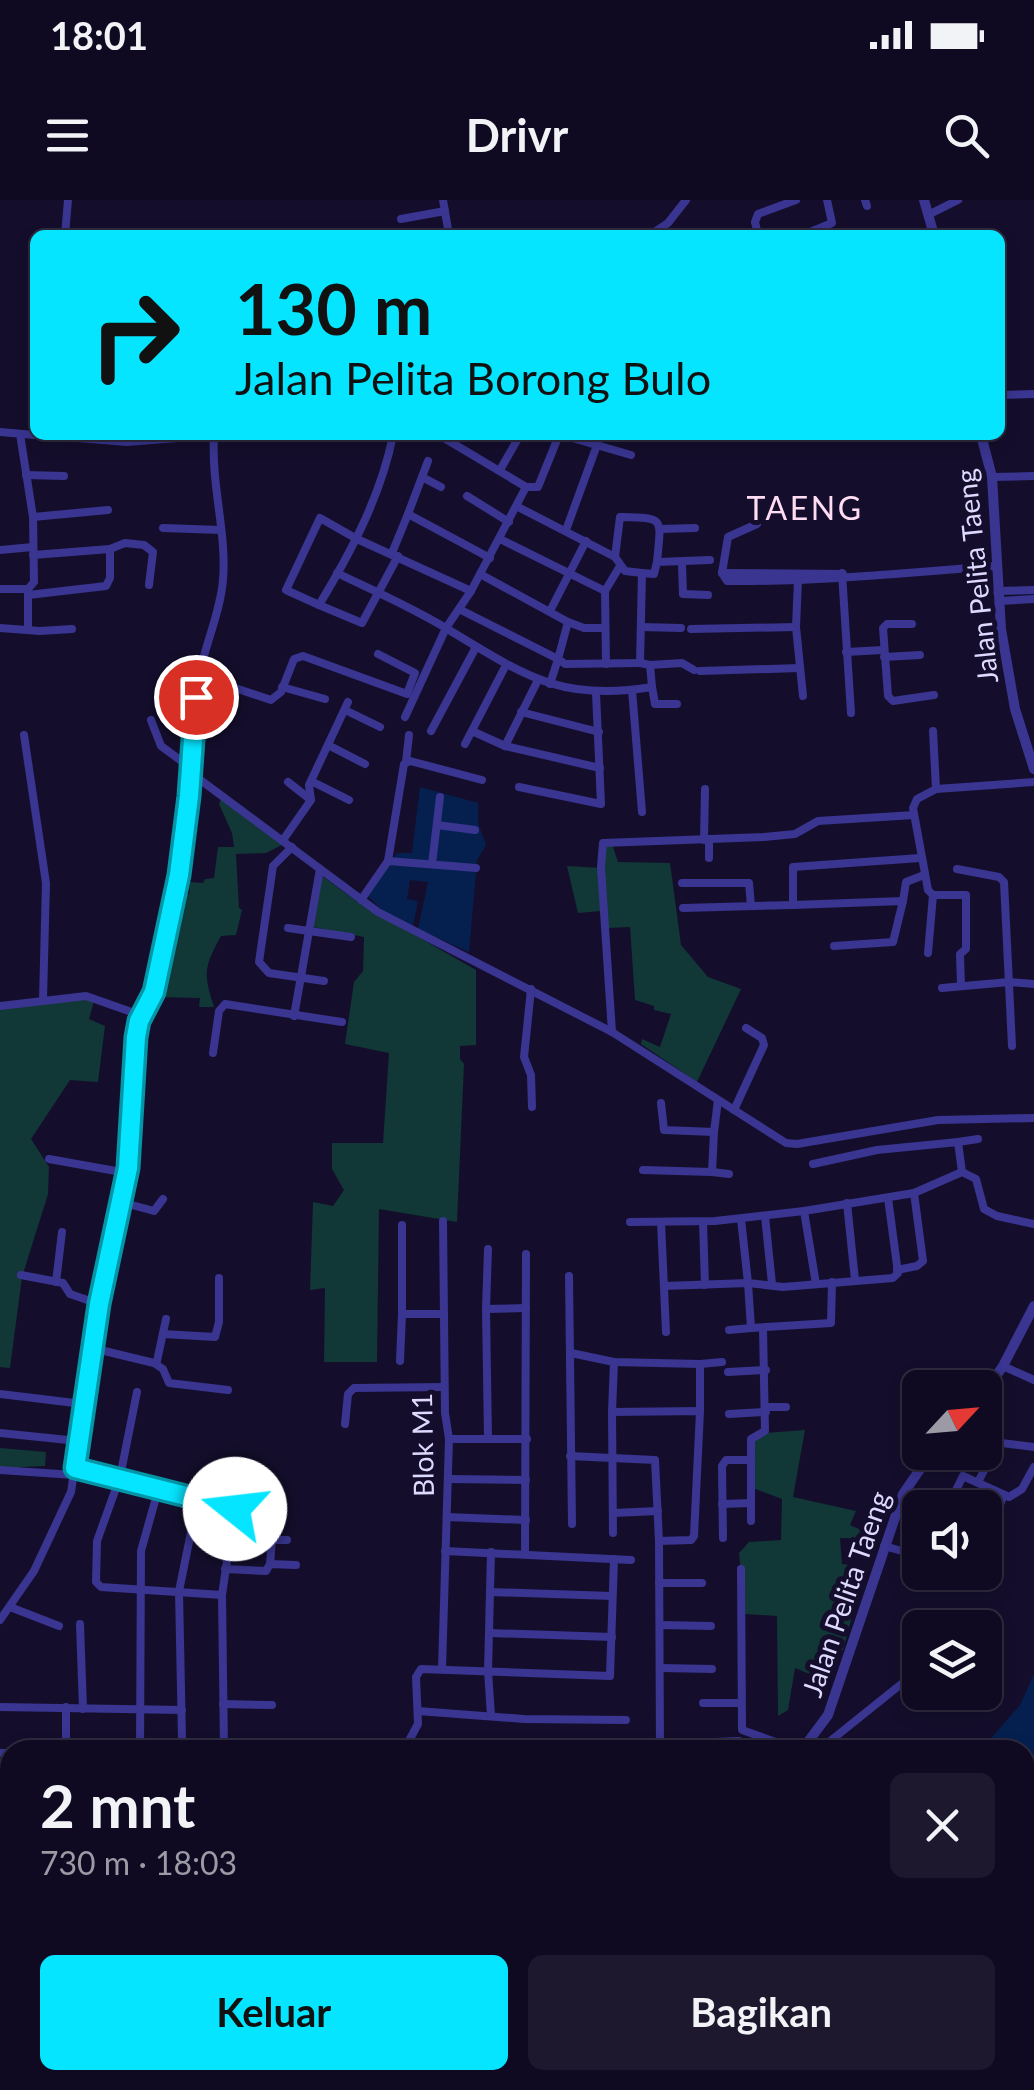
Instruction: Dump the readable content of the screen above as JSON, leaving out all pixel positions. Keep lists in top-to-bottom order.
{
  "streets": {
    "street": ["Jalan Pelita Taeng", "Blok M1"]
  },
  "districts": ["TAENG"],
  "north": "top right",
  "page": {
    "status": "18:01",
    "header": "Drivr",
    "turn": ["130 m", "Jalan Pelita Borong Bulo"],
    "heading": ["2 mnt", "730 m · 18:03"],
    "buttons": ["Keluar", "Bagikan"]
  }
}
